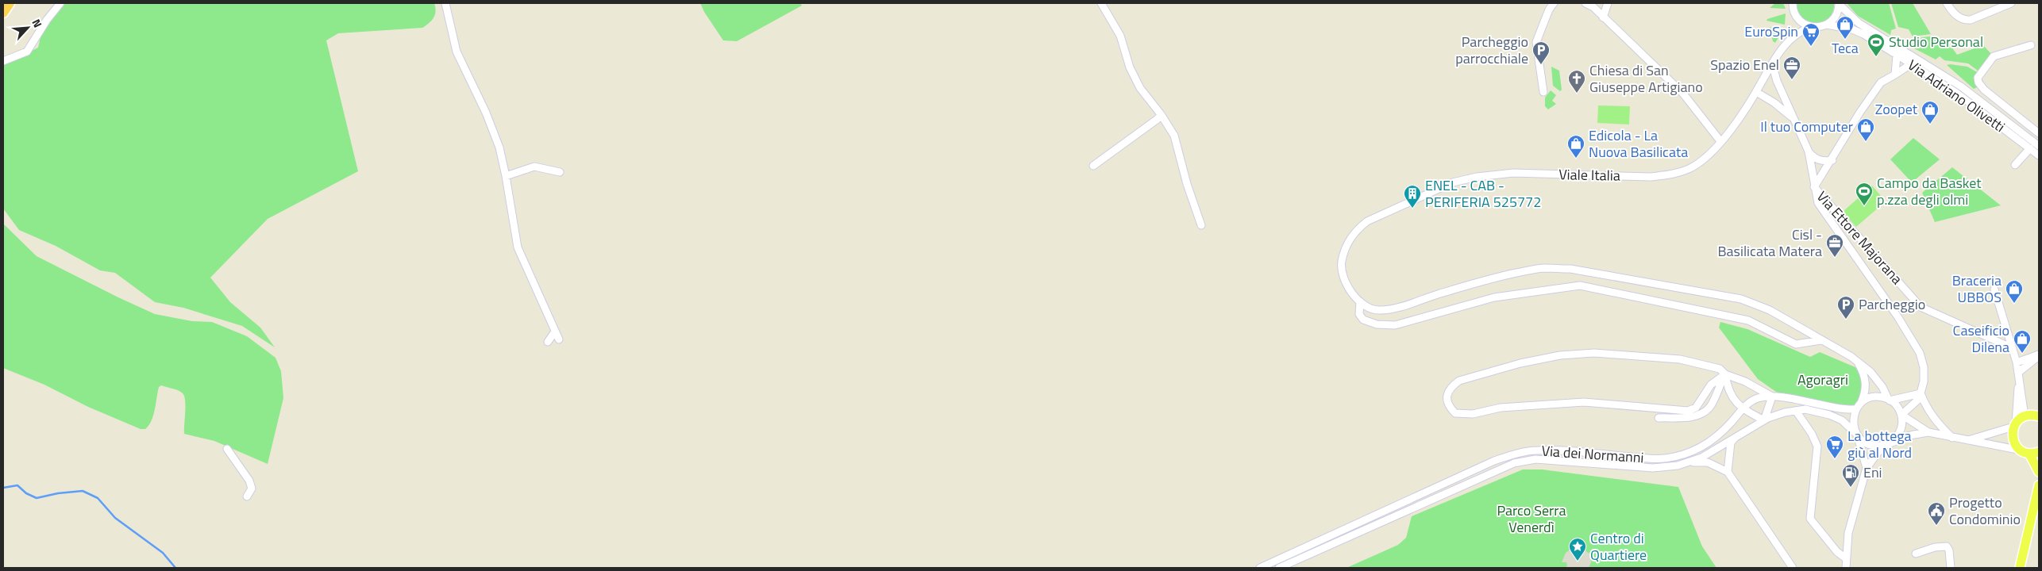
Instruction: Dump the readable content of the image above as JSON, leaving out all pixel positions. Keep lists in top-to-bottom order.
{
  "streets": {
    "street": [
      "Via Adriano Olivetti",
      "Viale Italia",
      "Via Ettore Majorana",
      "Via dei Normanni"
    ]
  },
  "crossings": [
    ["Via Adriano Olivetti", "Viale Italia"],
    ["Viale Italia", "Via Ettore Majorana"],
    ["Viale Italia", "Via dei Normanni"],
    ["Via Ettore Majorana", "Via dei Normanni"]
  ],
  "parks": ["Agoragri", "Parco Serra Venerdì"],
  "places": {
    "shop": [
      "Teca",
      "Zoopet",
      "Il tuo Computer",
      "Edicola - La Nuova Basilicata",
      "Braceria UBBOS",
      "Caseificio Dilena"
    ],
    "supermarket": ["EuroSpin", "La bottega giù al Nord"],
    "sports": ["Studio Personal", "Campo da Basket p.zza degli olmi"],
    "parking": ["Parcheggio parrocchiale", "Parcheggio"],
    "office": ["Spazio Enel", "Cisl - Basilicata Matera"],
    "church": ["Chiesa di San Giuseppe Artigiano"],
    "building": ["ENEL - CAB - PERIFERIA 525772"],
    "fuel station": ["Eni"],
    "public building": ["Progetto Condominio"],
    "place": ["Centro di Quartiere"]
  },
  "north": "top right"
}
